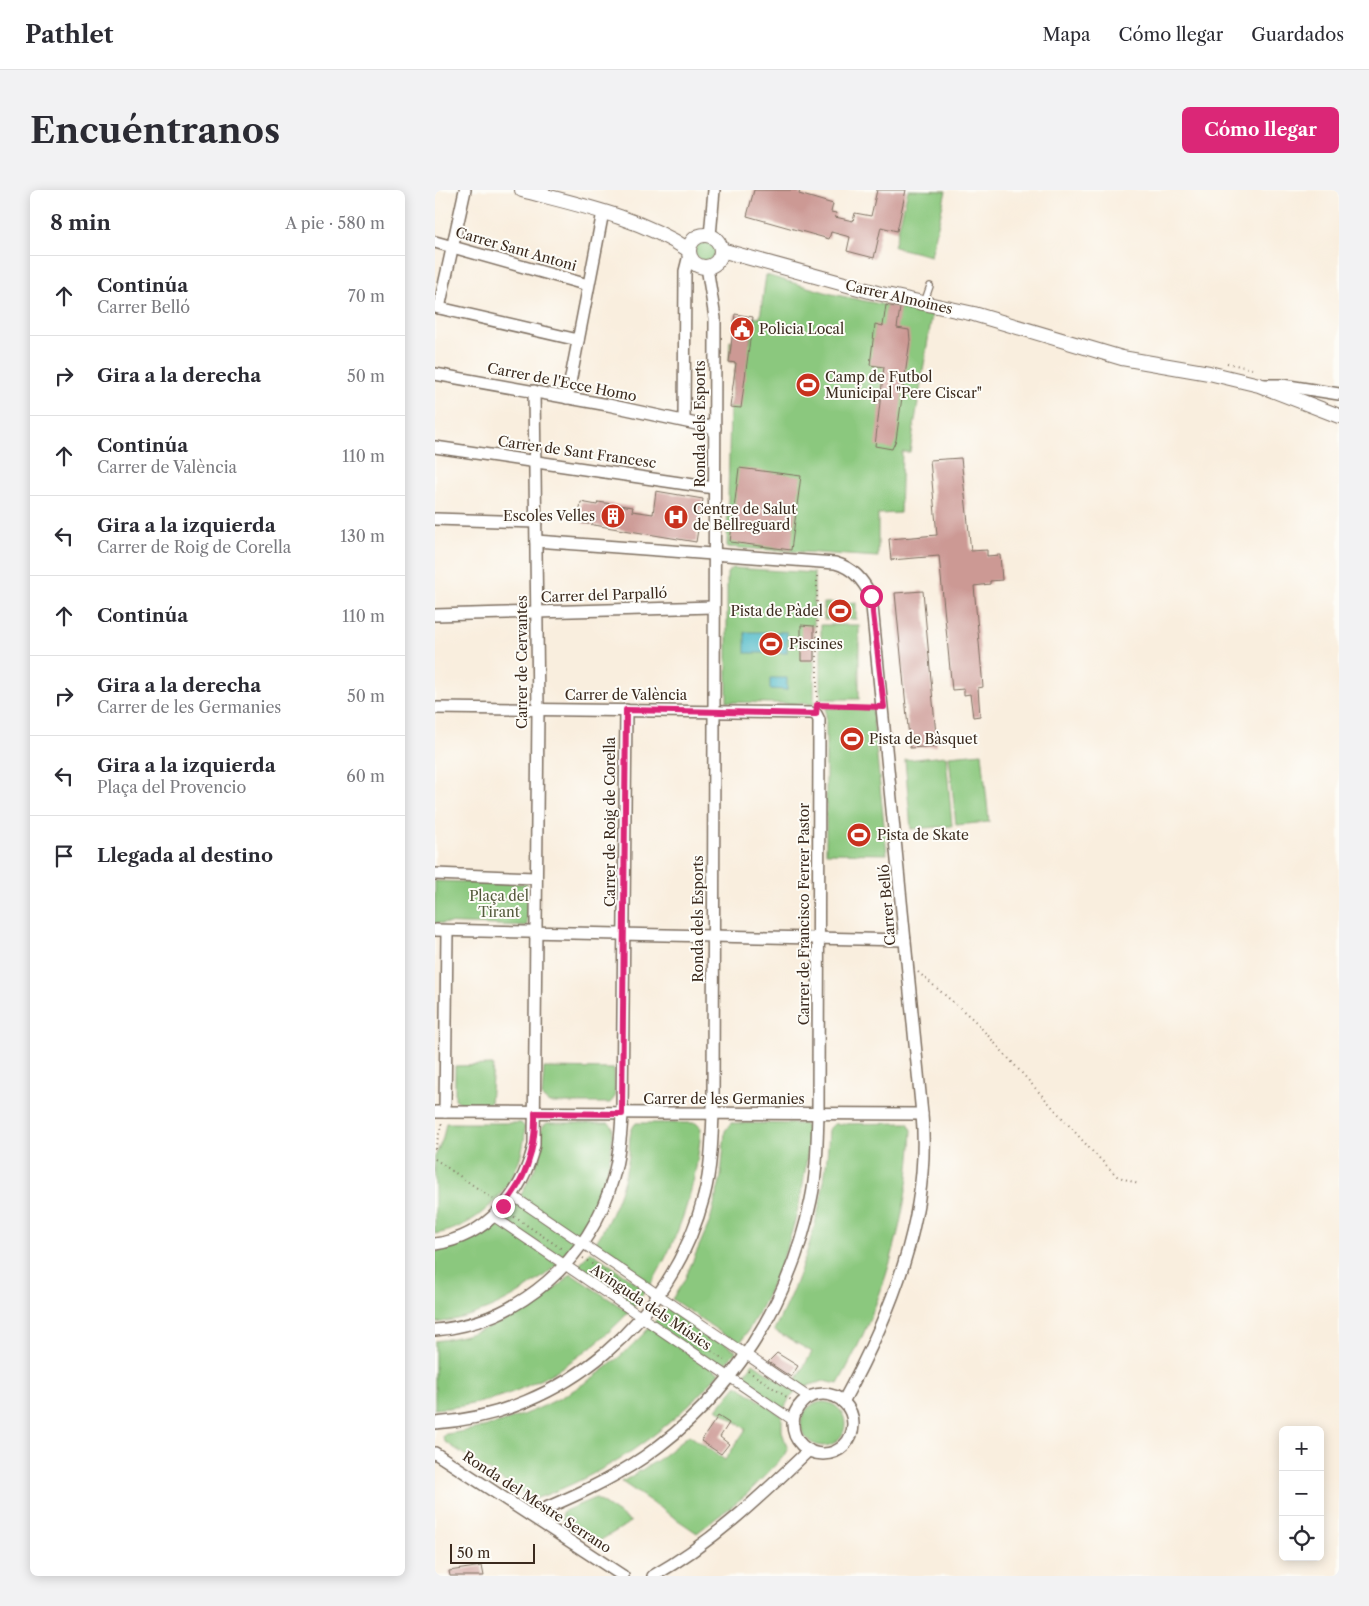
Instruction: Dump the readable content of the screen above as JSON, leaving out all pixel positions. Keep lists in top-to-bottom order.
{
  "streets": {
    "street": [
      "Carrer Sant Antoni",
      "Carrer Almoines",
      "Carrer de l'Ecce Homo",
      "Ronda dels Esports",
      "Carrer de Sant Francesc",
      "Carrer del Parpalló",
      "Carrer de Cervantes",
      "Carrer de València",
      "Carrer de Roig de Corella",
      "Carrer Belló",
      "Carrer de Francisco Ferrer Pastor",
      "Carrer de les Germanies",
      "Avinguda dels Músics",
      "Ronda del Mestre Serrano"
    ]
  },
  "crossings": [
    ["Carrer Almoines", "Ronda dels Esports"],
    ["Carrer de l'Ecce Homo", "Ronda dels Esports"],
    ["Carrer de l'Ecce Homo", "Carrer de Cervantes"],
    ["Ronda dels Esports", "Carrer de Sant Francesc"],
    ["Ronda dels Esports", "Carrer del Parpalló"],
    ["Ronda dels Esports", "Carrer de València"],
    ["Ronda dels Esports", "Carrer de les Germanies"],
    ["Ronda dels Esports", "Avinguda dels Músics"],
    ["Carrer de Sant Francesc", "Carrer de Cervantes"],
    ["Carrer del Parpalló", "Carrer de Cervantes"],
    ["Carrer de Cervantes", "Carrer de València"],
    ["Carrer de Cervantes", "Carrer de les Germanies"],
    ["Carrer de Cervantes", "Avinguda dels Músics"],
    ["Carrer de València", "Carrer de Roig de Corella"],
    ["Carrer de València", "Carrer de Francisco Ferrer Pastor"],
    ["Carrer de Roig de Corella", "Carrer de les Germanies"],
    ["Carrer de Roig de Corella", "Avinguda dels Músics"],
    ["Carrer Belló", "Carrer de les Germanies"],
    ["Carrer de Francisco Ferrer Pastor", "Carrer de les Germanies"],
    ["Carrer de Francisco Ferrer Pastor", "Avinguda dels Músics"],
    ["Carrer de Francisco Ferrer Pastor", "Ronda del Mestre Serrano"]
  ],
  "parks": ["Plaça del Tirant"],
  "places": {
    "public building": ["Policia Local"],
    "sports": [
      "Camp de Futbol Municipal \"Pere Ciscar\"",
      "Pista de Pàdel",
      "Piscines",
      "Pista de Bàsquet",
      "Pista de Skate"
    ],
    "building": ["Escoles Velles"],
    "hospital": ["Centre de Salut de Bellreguard"]
  },
  "scale_bar": "50 m",
  "page": {
    "header": "Pathlet",
    "nav": ["Mapa", "Cómo llegar", "Guardados"],
    "buttons": "Cómo llegar",
    "title": "Encuéntranos",
    "heading": ["8 min", "A pie · 580 m"],
    "list": [
      ["Continúa", "Carrer Belló", "70 m"],
      ["Gira a la derecha", "50 m"],
      ["Continúa", "Carrer de València", "110 m"],
      ["Gira a la izquierda", "Carrer de Roig de Corella", "130 m"],
      ["Continúa", "110 m"],
      ["Gira a la derecha", "Carrer de les Germanies", "50 m"],
      ["Gira a la izquierda", "Plaça del Provencio", "60 m"],
      "Llegada al destino"
    ],
    "map_buttons": ["+", "−"],
    "scale": "50 m"
  }
}
